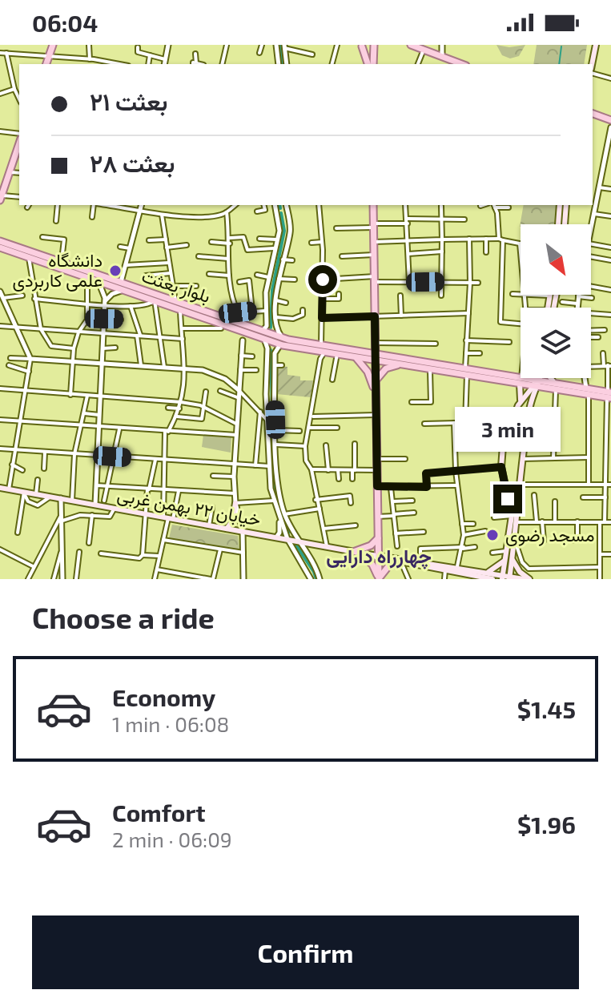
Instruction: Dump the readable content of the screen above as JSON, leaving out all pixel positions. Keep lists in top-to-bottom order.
{
  "streets": {
    "main road": ["بلوار بعثت", "خیابان ۲۲ بهمن غربی"]
  },
  "districts": ["چهارراه دارایی"],
  "places": ["دانشگاه علمی کاربردی", "مسجد رضوی"],
  "north": "bottom right",
  "page": {
    "status": "06:04",
    "banner": ["بعثت ۲۱", "بعثت ۲۸"],
    "bubble": "3 min",
    "heading": "Choose a ride",
    "list": [
      {
        "name": "Economy",
        "note": "1 min · 06:08",
        "value": "$1.45"
      },
      {
        "name": "Comfort",
        "note": "2 min · 06:09",
        "value": "$1.96"
      }
    ],
    "buttons": "Confirm"
  }
}
